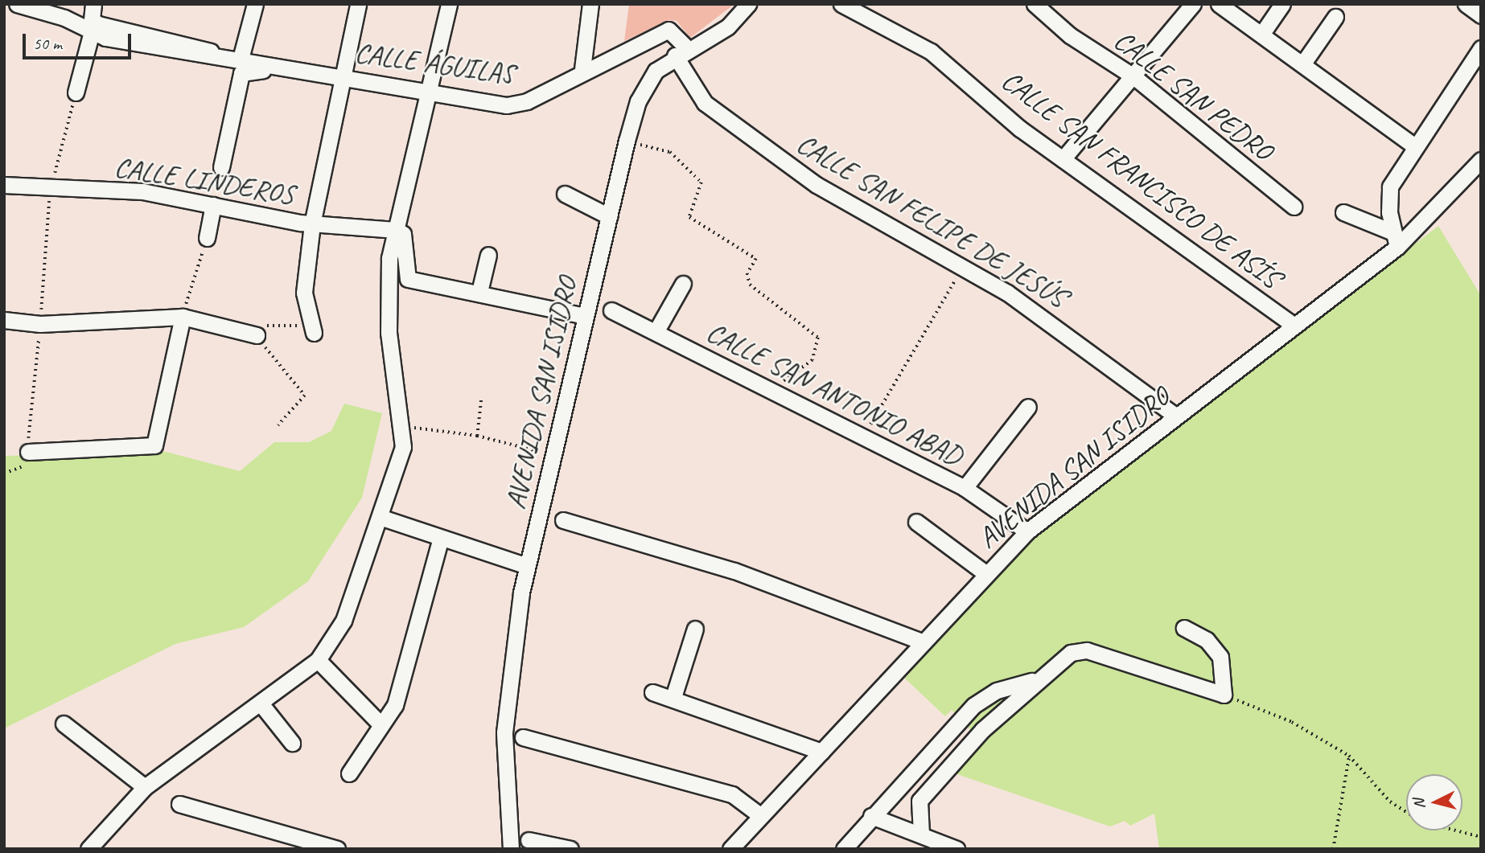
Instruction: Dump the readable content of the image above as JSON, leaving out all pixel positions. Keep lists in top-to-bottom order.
{
  "streets": {
    "street": [
      "CALLE ÁGUILAS",
      "CALLE SAN PEDRO",
      "CALLE SAN FRANCISCO DE ASÍS",
      "CALLE LINDEROS",
      "CALLE SAN FELIPE DE JESÚS",
      "AVENIDA SAN ISIDRO",
      "CALLE SAN ANTONIO ABAD"
    ]
  },
  "crossings": [
    ["CALLE ÁGUILAS", "CALLE SAN FELIPE DE JESÚS"],
    ["CALLE ÁGUILAS", "AVENIDA SAN ISIDRO"],
    ["CALLE SAN FRANCISCO DE ASÍS", "AVENIDA SAN ISIDRO"],
    ["CALLE SAN FELIPE DE JESÚS", "AVENIDA SAN ISIDRO"],
    ["AVENIDA SAN ISIDRO", "CALLE SAN ANTONIO ABAD"]
  ],
  "scale_bar": "50 m",
  "north": "left"
}
